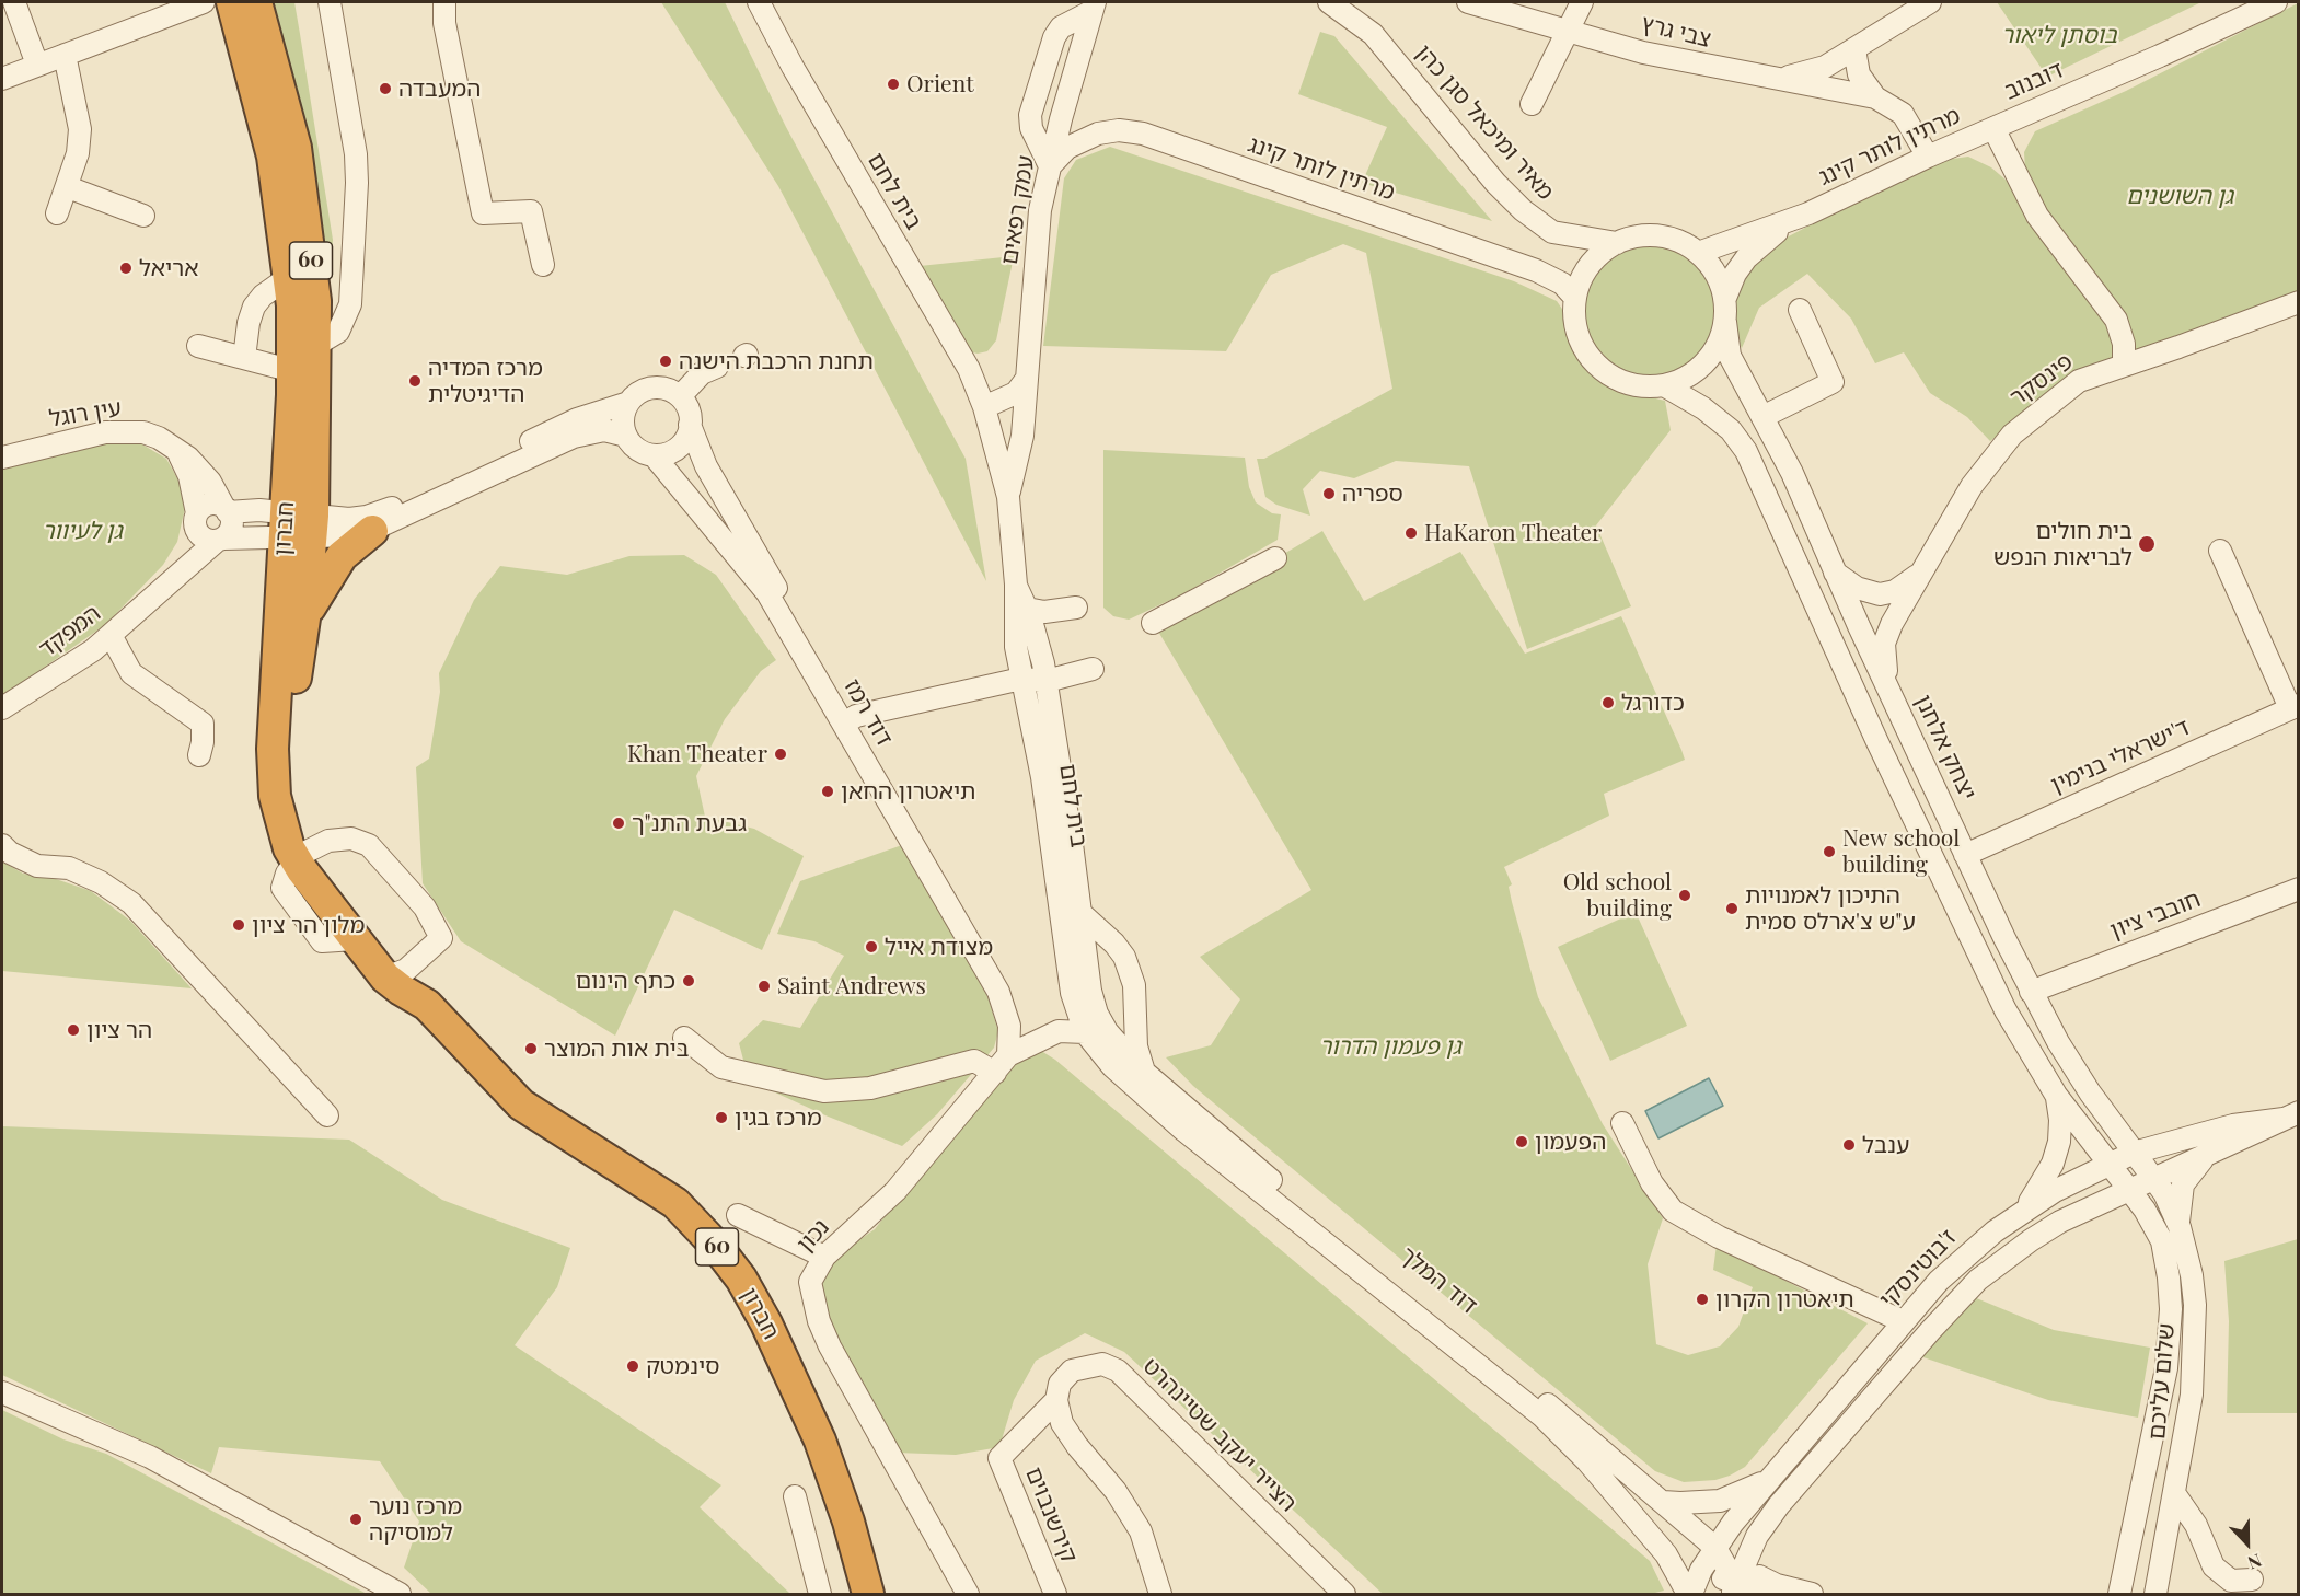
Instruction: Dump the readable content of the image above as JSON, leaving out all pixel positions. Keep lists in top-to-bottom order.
{
  "streets": {
    "highway": ["60", "חברון"],
    "street": [
      "צבי גרץ",
      "דובנוב",
      "מאיר ומיכאל סגן כהן",
      "מרתין לותר קינג",
      "בית לחם",
      "עמק רפאים",
      "פינסקר",
      "עין רוגל",
      "המפקד",
      "דוד רמז",
      "יצחק אלחנן",
      "ד'ישראלי בנימין",
      "חובבי ציון",
      "נכון",
      "ז'בוטינסקי",
      "דוד המלך",
      "שלום עליכם",
      "הצייר יעקב שטיינהרט",
      "קירשנבוים"
    ]
  },
  "crossings": [
    ["צבי גרץ", "מרתין לותר קינג"],
    ["דובנוב", "מרתין לותר קינג"],
    ["דובנוב", "פינסקר"],
    ["מאיר ומיכאל סגן כהן", "מרתין לותר קינג"],
    ["מאיר ומיכאל סגן כהן", "יצחק אלחנן"],
    ["מרתין לותר קינג", "עמק רפאים"],
    ["מרתין לותר קינג", "יצחק אלחנן"],
    ["בית לחם", "עמק רפאים"],
    ["בית לחם", "נכון"],
    ["בית לחם", "דוד המלך"],
    ["פינסקר", "יצחק אלחנן"],
    ["עין רוגל", "המפקד"],
    ["דוד רמז", "נכון"],
    ["יצחק אלחנן", "ד'ישראלי בנימין"],
    ["יצחק אלחנן", "חובבי ציון"],
    ["יצחק אלחנן", "ז'בוטינסקי"],
    ["יצחק אלחנן", "שלום עליכם"],
    ["נכון", "דוד המלך"],
    ["ז'בוטינסקי", "דוד המלך"],
    ["ז'בוטינסקי", "שלום עליכם"],
    ["הצייר יעקב שטיינהרט", "קירשנבוים"]
  ],
  "parks": [
    "בוסתן ליאור",
    "גן השושנים",
    "גן לעיוור",
    "גן פעמון הדרור"
  ],
  "places": [
    "Orient",
    "המעבדה",
    "אריאל",
    "תחנת הרכבת הישנה",
    "מרכז המדיה הדיגיטלית",
    "ספריה",
    "HaKaron Theater",
    "בית חולים לבריאות הנפש",
    "כדורגל",
    "Khan Theater",
    "תיאטרון החאן",
    "גבעת התנ\"ך",
    "New school building",
    "Old school building",
    "התיכון לאמנויות ע\"ש צ'ארלס סמית",
    "מלון הר ציון",
    "מצודת אייל",
    "כתף הינום",
    "Saint Andrews",
    "הר ציון",
    "בית אות המוצר",
    "מרכז בגין",
    "הפעמון",
    "ענבל",
    "תיאטרון הקרון",
    "סינמטק",
    "מרכז נוער למוסיקה"
  ],
  "north": "bottom"
}
